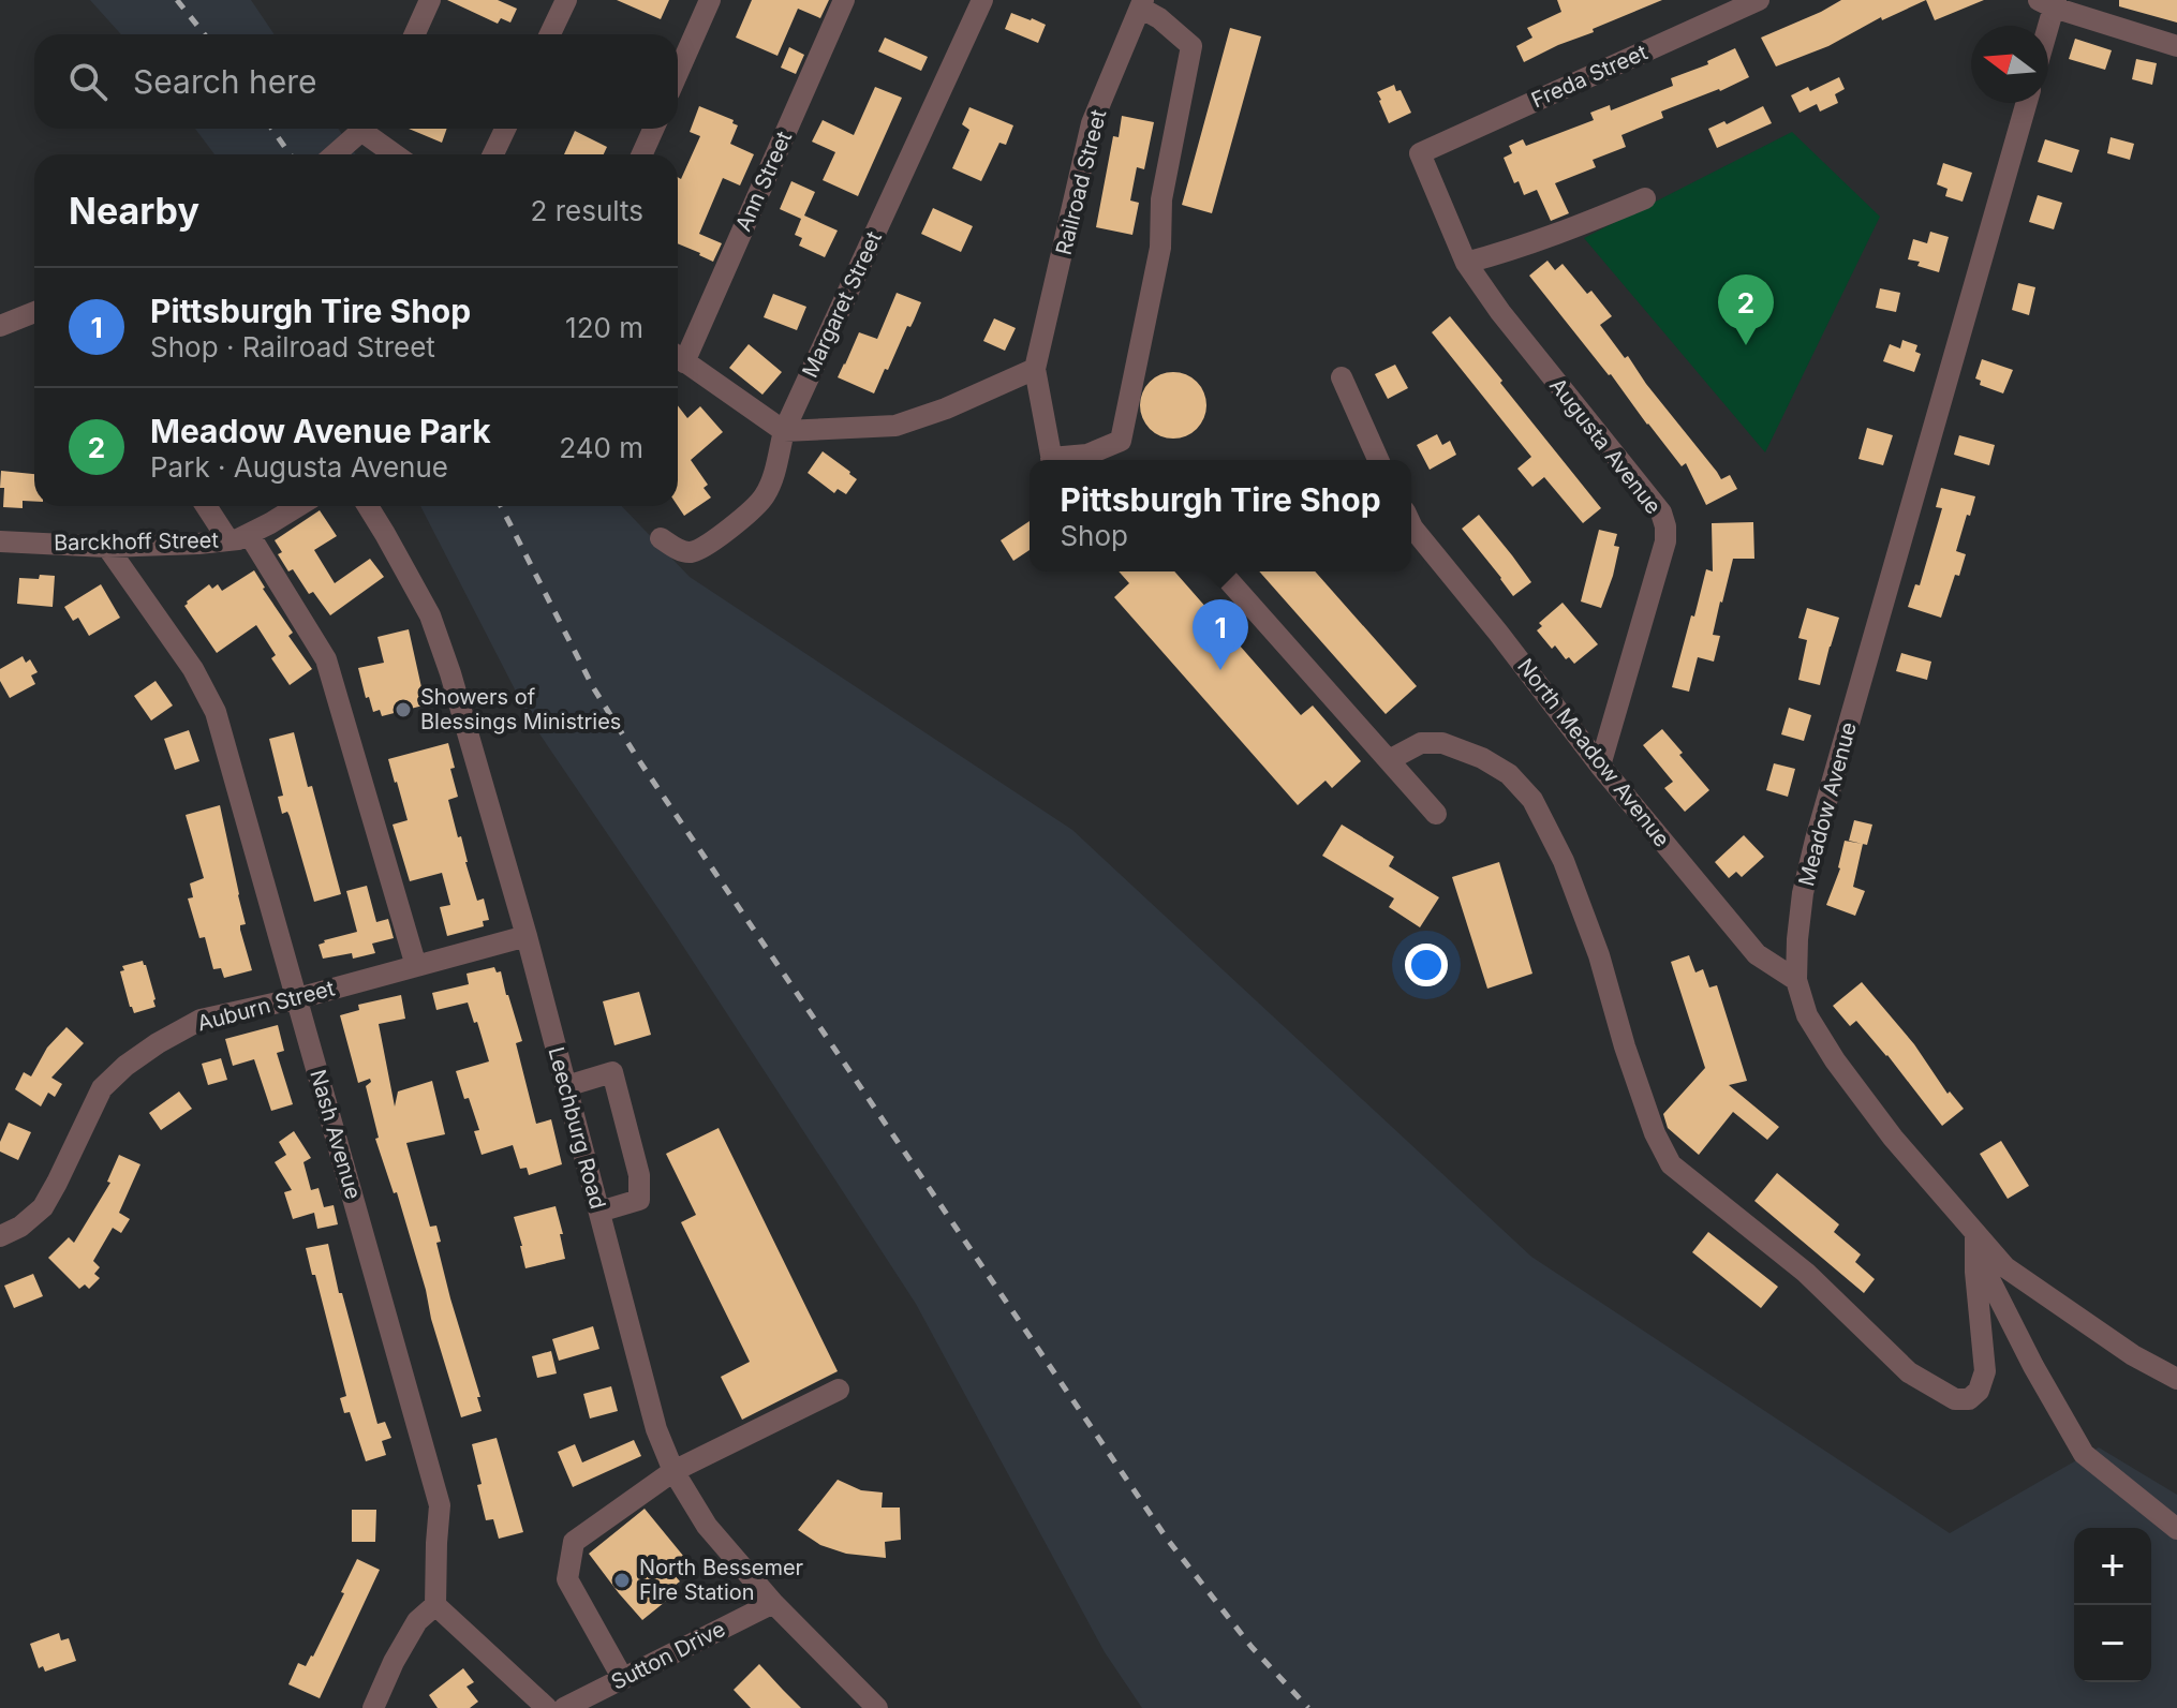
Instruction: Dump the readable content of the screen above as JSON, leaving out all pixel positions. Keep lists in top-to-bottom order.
{
  "streets": {
    "street": [
      "Freda Street",
      "Ann Street",
      "Railroad Street",
      "Margaret Street",
      "Augusta Avenue",
      "Barckhoff Street",
      "North Meadow Avenue",
      "Meadow Avenue",
      "Auburn Street",
      "Leechburg Road",
      "Nash Avenue",
      "Sutton Drive"
    ]
  },
  "crossings": [
    ["Freda Street", "Augusta Avenue"],
    ["Augusta Avenue", "North Meadow Avenue"],
    ["Barckhoff Street", "Nash Avenue"],
    ["North Meadow Avenue", "Meadow Avenue"],
    ["Auburn Street", "Leechburg Road"],
    ["Auburn Street", "Nash Avenue"],
    ["Leechburg Road", "Sutton Drive"]
  ],
  "places": ["Showers of Blessings Ministries", "North Bessemer FIre Station"],
  "north": "left",
  "page": {
    "search": "Search here",
    "heading": ["Nearby", "2 results"],
    "list": [
      {
        "mark": "1",
        "name": "Pittsburgh Tire Shop",
        "note": "Shop · Railroad Street",
        "value": "120 m"
      },
      {
        "mark": "2",
        "name": "Meadow Avenue Park",
        "note": "Park · Augusta Avenue",
        "value": "240 m"
      }
    ],
    "pins": ["2", "1"],
    "popup": ["Pittsburgh Tire Shop", "Shop"],
    "map_buttons": ["+", "−"]
  }
}
